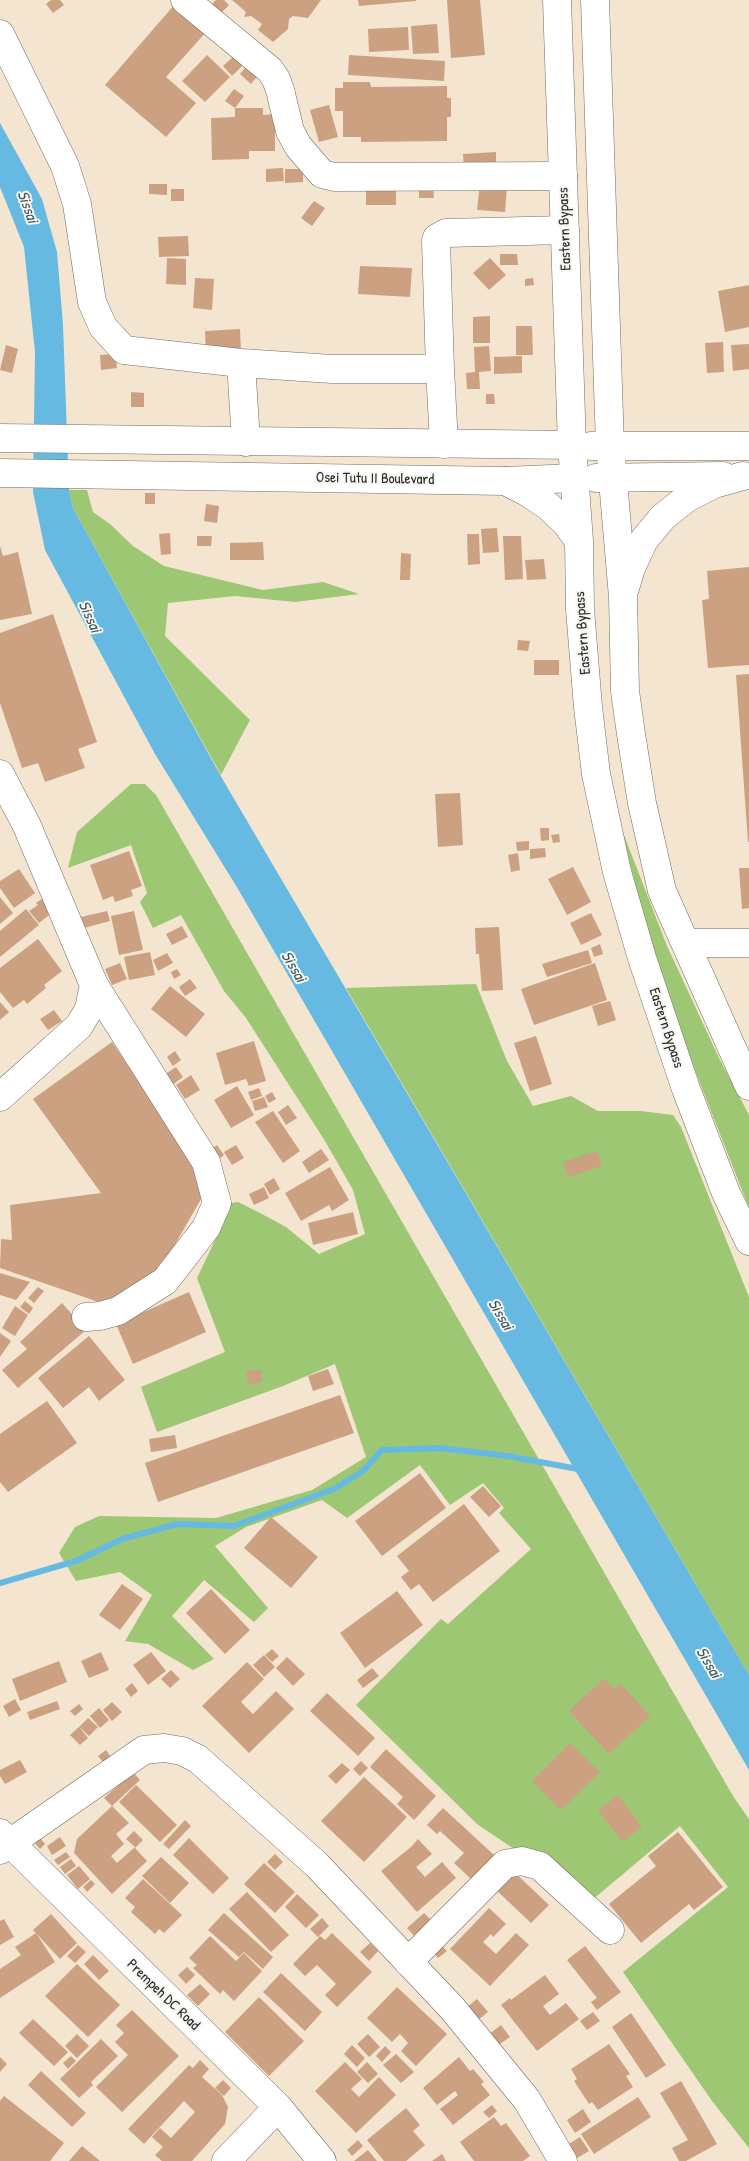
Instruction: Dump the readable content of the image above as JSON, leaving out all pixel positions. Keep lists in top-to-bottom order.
{
  "streets": {
    "main road": ["Eastern Bypass", "Osei Tutu II Boulevard", "Prempeh DC Road"]
  },
  "crossings": [
    ["Eastern Bypass", "Osei Tutu II Boulevard"]
  ],
  "water": ["Sissai"]
}
